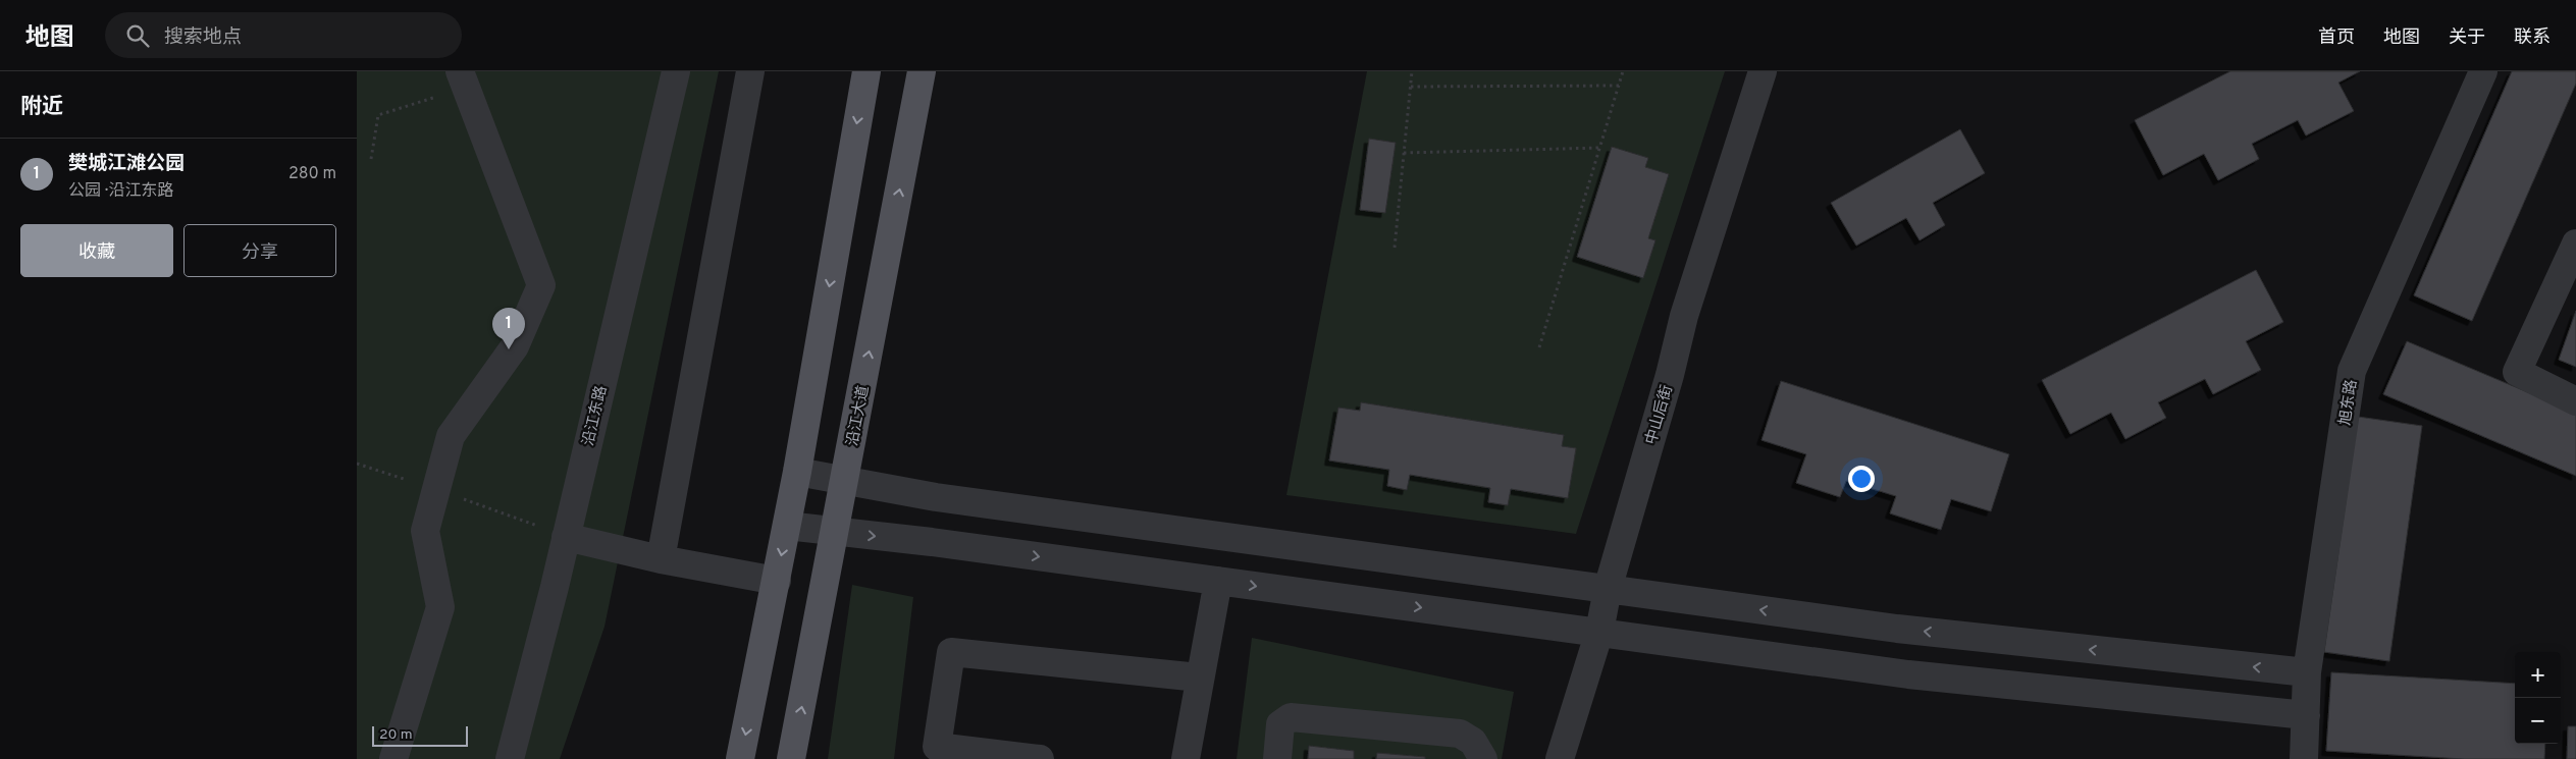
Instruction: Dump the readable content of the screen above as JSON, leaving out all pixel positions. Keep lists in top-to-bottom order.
{
  "streets": {
    "main road": ["沿江大道"],
    "street": ["旭东路", "中山后街", "沿江东路"]
  },
  "scale_bar": "20 m",
  "page": {
    "header": "地图",
    "search": "搜索地点",
    "nav": [
      "首页",
      "地图",
      "关于",
      "联系"
    ],
    "heading": "附近",
    "list": [
      {
        "mark": "1",
        "name": "樊城江滩公园",
        "note": "公园 · 沿江东路",
        "value": "280 m"
      }
    ],
    "buttons": ["收藏", "分享"],
    "pins": "1",
    "map_buttons": ["+", "−"],
    "scale": "20 m"
  }
}
